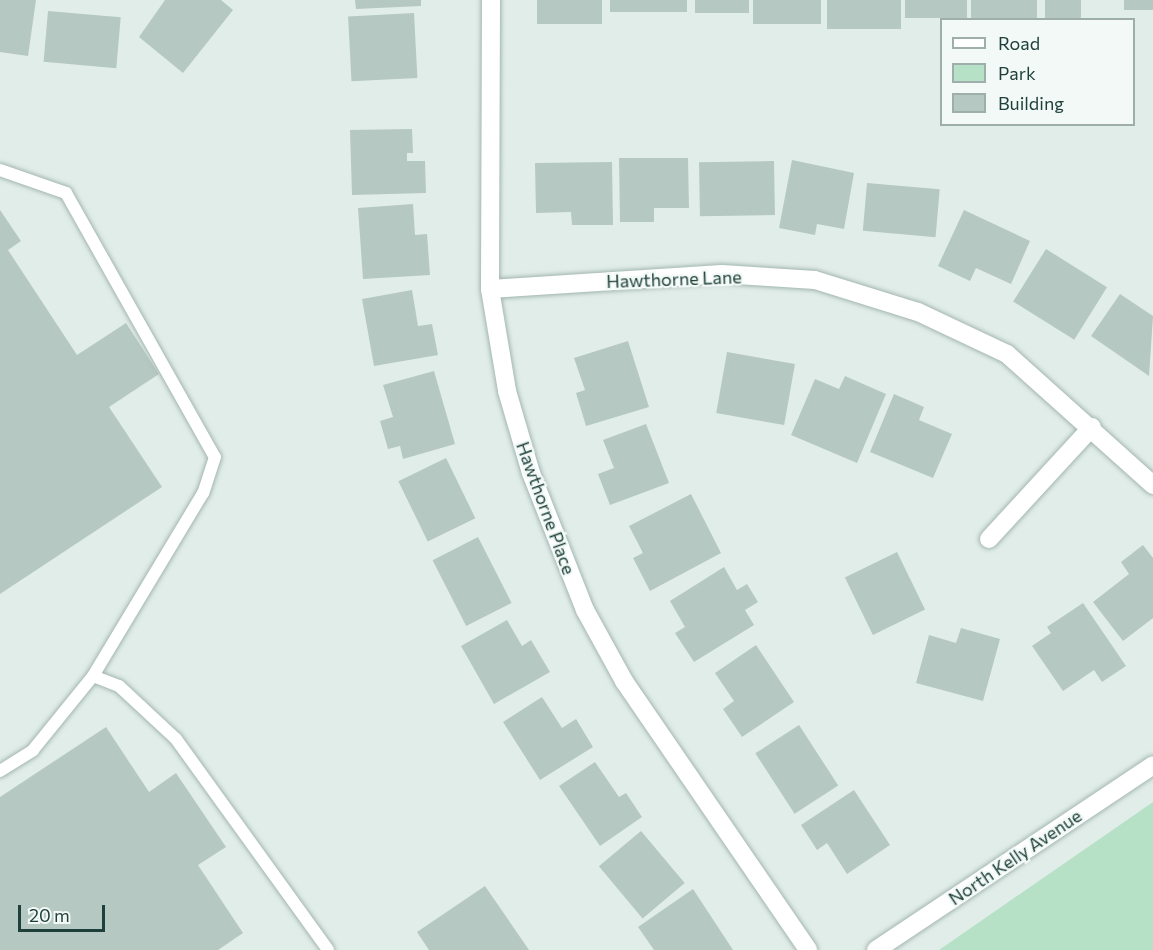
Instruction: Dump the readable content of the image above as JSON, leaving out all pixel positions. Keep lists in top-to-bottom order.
{
  "streets": {
    "street": ["Hawthorne Lane", "Hawthorne Place", "North Kelly Avenue"]
  },
  "crossings": [
    ["Hawthorne Lane", "Hawthorne Place"]
  ],
  "legend": ["Road", "Park", "Building"],
  "scale_bar": "20 m"
}
